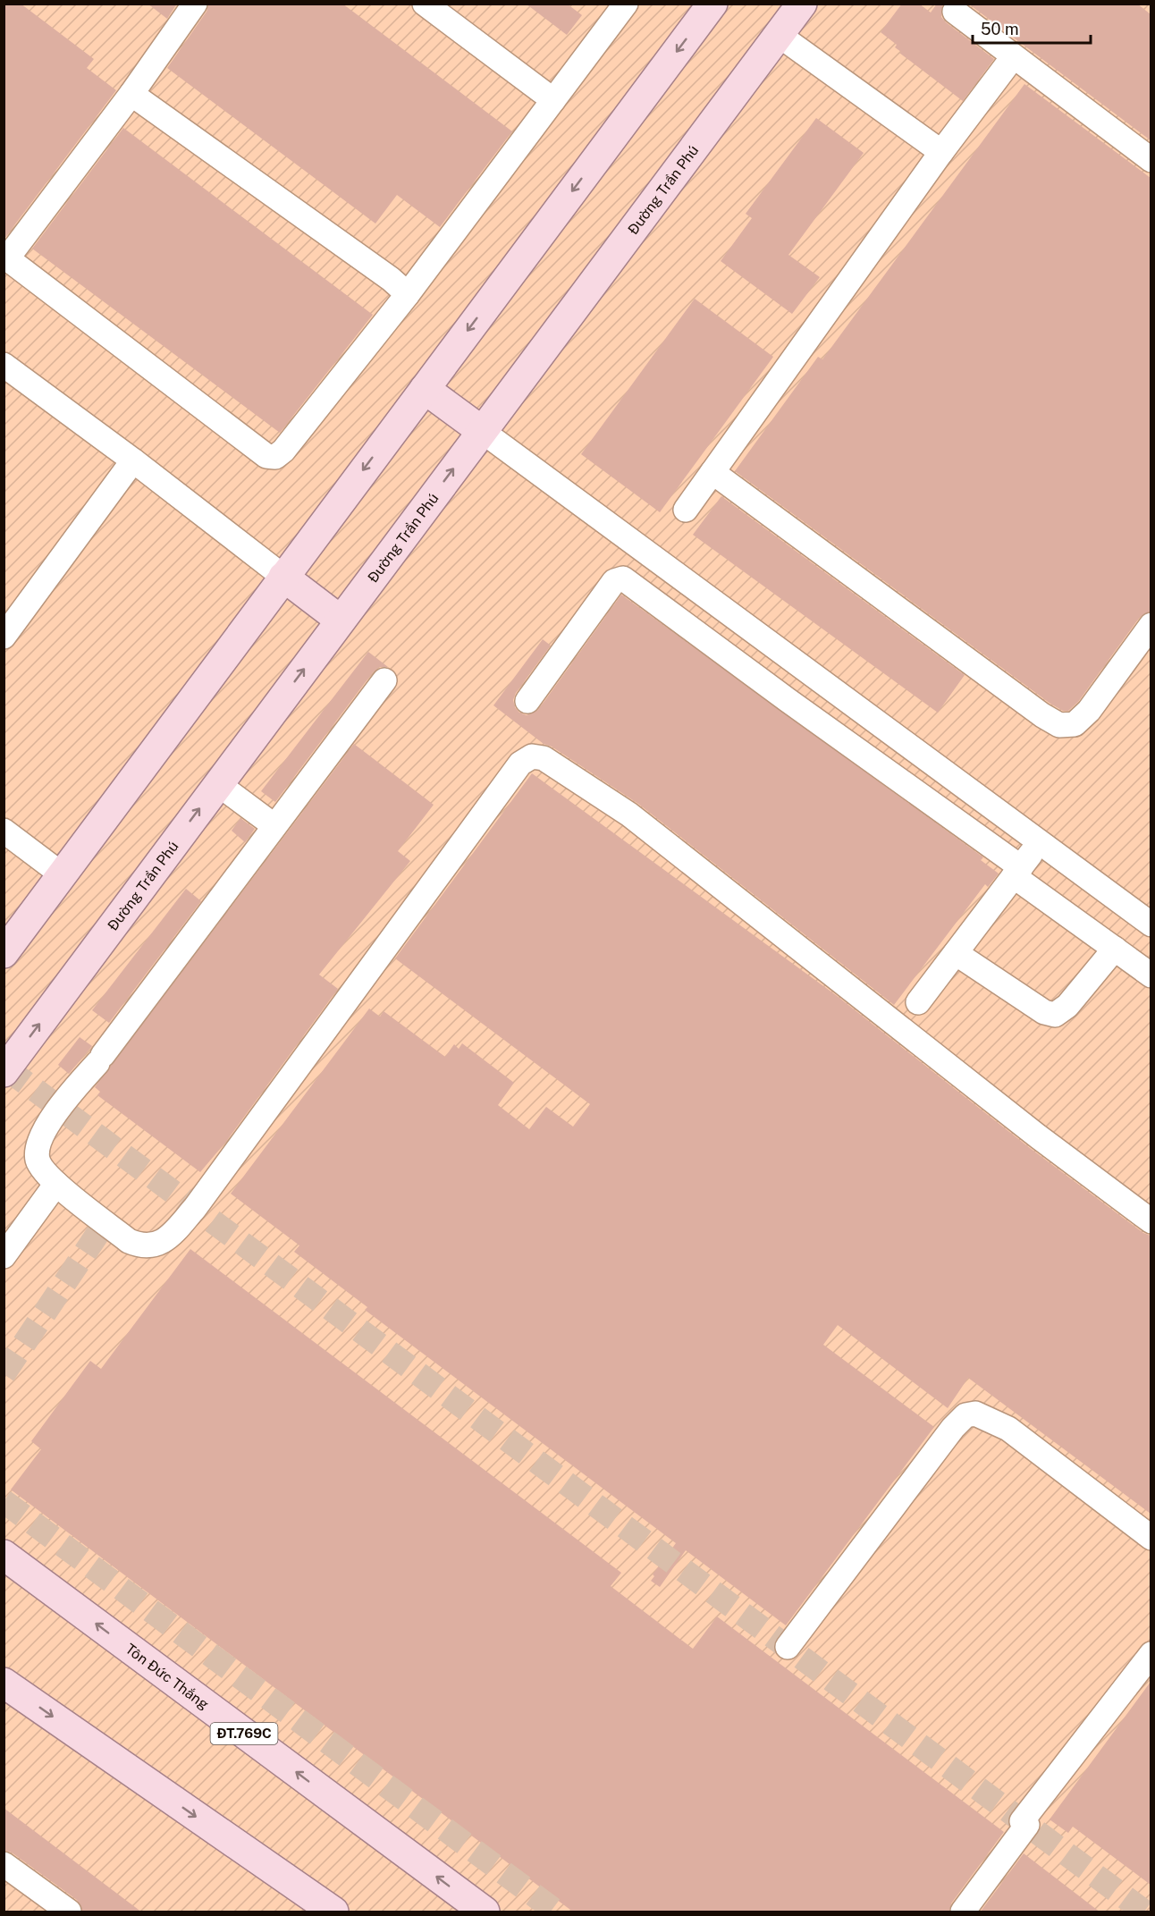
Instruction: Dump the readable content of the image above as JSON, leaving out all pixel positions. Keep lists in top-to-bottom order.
{
  "streets": {
    "main road": ["Đường Trần Phú", "Tôn Đức Thắng", "ĐT.769C"]
  },
  "scale_bar": "50 m"
}
